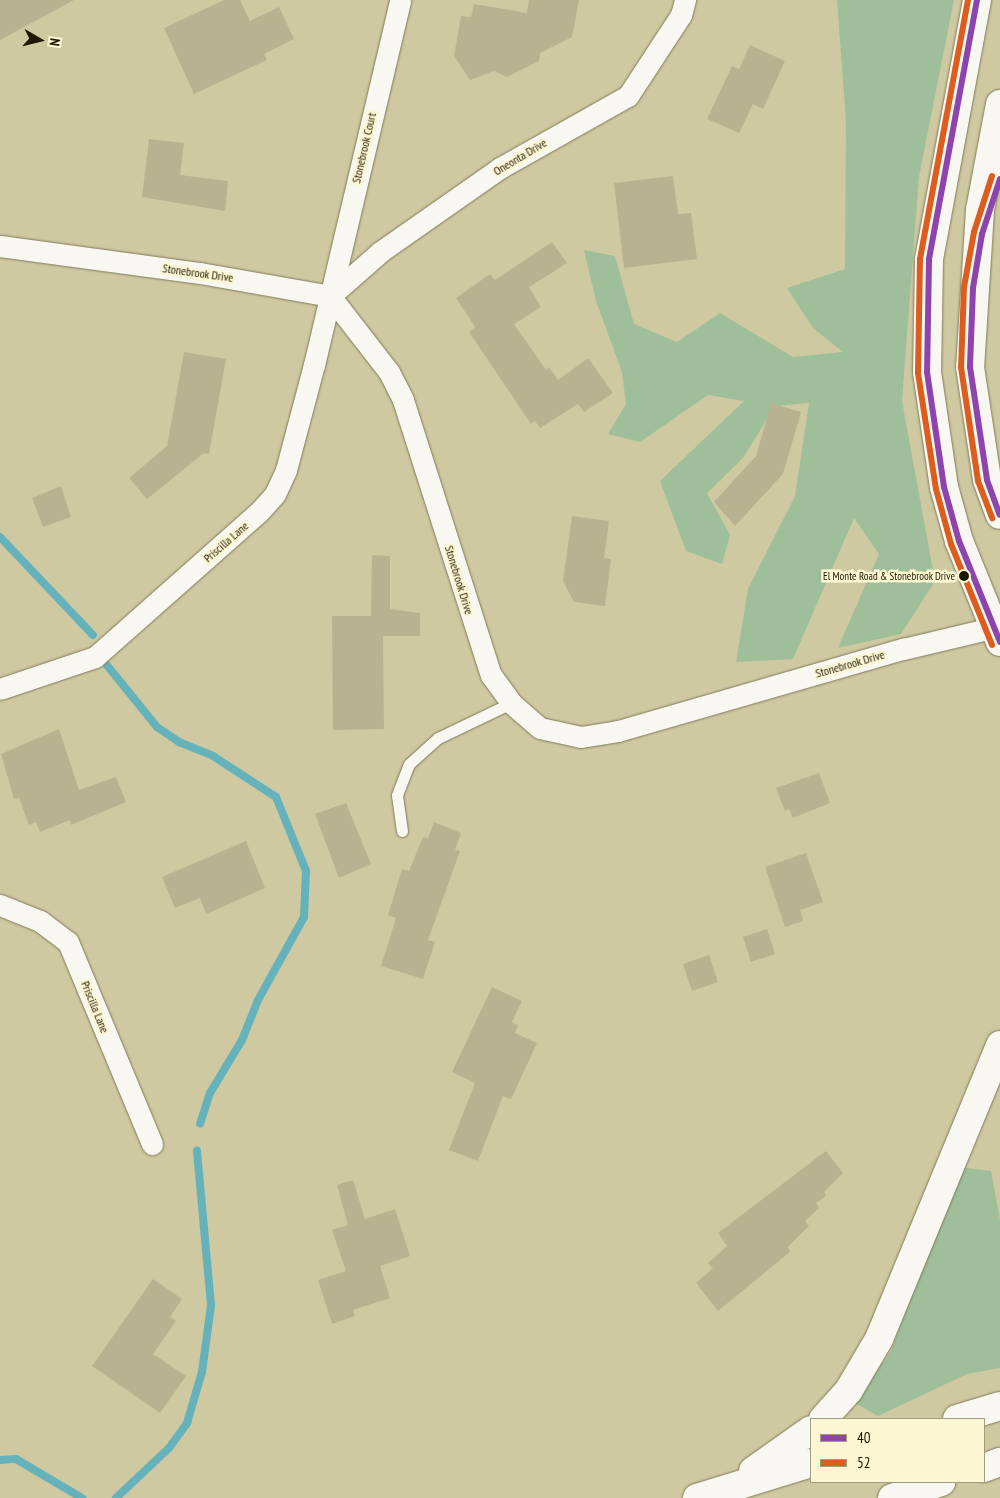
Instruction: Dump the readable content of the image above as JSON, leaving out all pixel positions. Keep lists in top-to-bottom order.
{
  "streets": {
    "street": [
      "Stonebrook Court",
      "Oneonta Drive",
      "Stonebrook Drive",
      "Priscilla Lane"
    ]
  },
  "crossings": [
    ["Stonebrook Court", "Oneonta Drive"],
    ["Stonebrook Court", "Stonebrook Drive"],
    ["Stonebrook Court", "Priscilla Lane"],
    ["Oneonta Drive", "Stonebrook Drive"],
    ["Oneonta Drive", "Priscilla Lane"],
    ["Stonebrook Drive", "Priscilla Lane"]
  ],
  "places": ["El Monte Road & Stonebrook Drive"],
  "lines": ["transit line 40", "transit line 52"],
  "legend": ["40", "52"],
  "north": "right"
}
